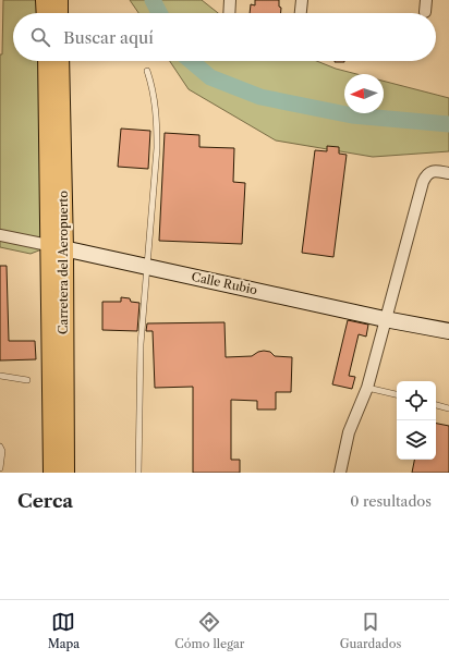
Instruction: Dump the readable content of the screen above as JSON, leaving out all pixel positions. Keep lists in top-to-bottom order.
{
  "streets": {
    "main road": ["Carretera del Aeropuerto"],
    "street": ["Calle Rubio"]
  },
  "crossings": [
    ["Carretera del Aeropuerto", "Calle Rubio"]
  ],
  "north": "left",
  "page": {
    "search": "Buscar aquí",
    "heading": ["Cerca", "0 resultados"],
    "nav": ["Mapa", "Cómo llegar", "Guardados"]
  }
}
